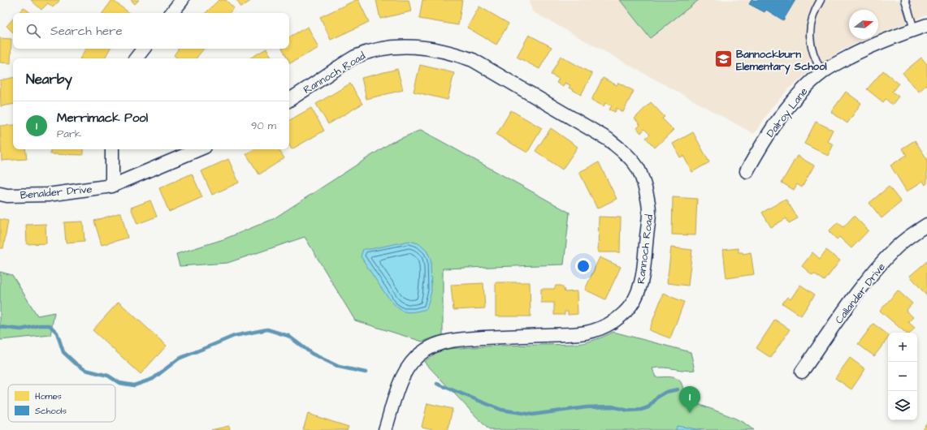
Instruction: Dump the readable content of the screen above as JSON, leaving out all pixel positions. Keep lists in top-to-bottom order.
{
  "streets": {
    "street": [
      "Rannoch Road",
      "Dalroy Lane",
      "Benalder Drive",
      "Callander Drive"
    ]
  },
  "places": {
    "school or university": ["Bannockburn Elementary School"]
  },
  "legend": ["Homes", "Schools"],
  "north": "right",
  "page": {
    "search": "Search here",
    "heading": "Nearby",
    "list": [
      {
        "mark": "1",
        "name": "Merrimack Pool",
        "note": "Park",
        "value": "90 m"
      }
    ],
    "map_buttons": ["+", "−"],
    "pins": "1"
  }
}
